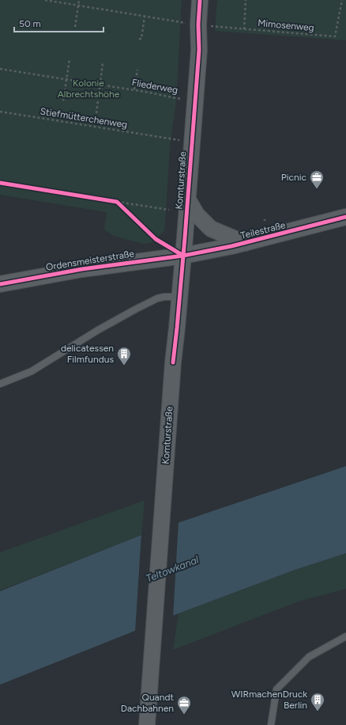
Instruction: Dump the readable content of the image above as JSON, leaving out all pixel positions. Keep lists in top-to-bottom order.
{
  "streets": {
    "street": ["Komturstraße", "Teilestraße", "Ordensmeisterstraße"],
    "path": ["Mimosenweg", "Fliederweg", "Stiefmütterchenweg"]
  },
  "crossings": [
    ["Mimosenweg", "Komturstraße"],
    ["Fliederweg", "Komturstraße"],
    ["Komturstraße", "Teilestraße"],
    ["Komturstraße", "Ordensmeisterstraße"],
    ["Teilestraße", "Ordensmeisterstraße"]
  ],
  "water": ["Teltowkanal"],
  "parks": ["Kolonie Albrechtshöhe"],
  "places": {
    "office": ["Picnic", "Quandt Dachbahnen"],
    "building": ["delicatessen Filmfundus", "WIRmachenDruck Berlin"]
  },
  "scale_bar": "50 m"
}
